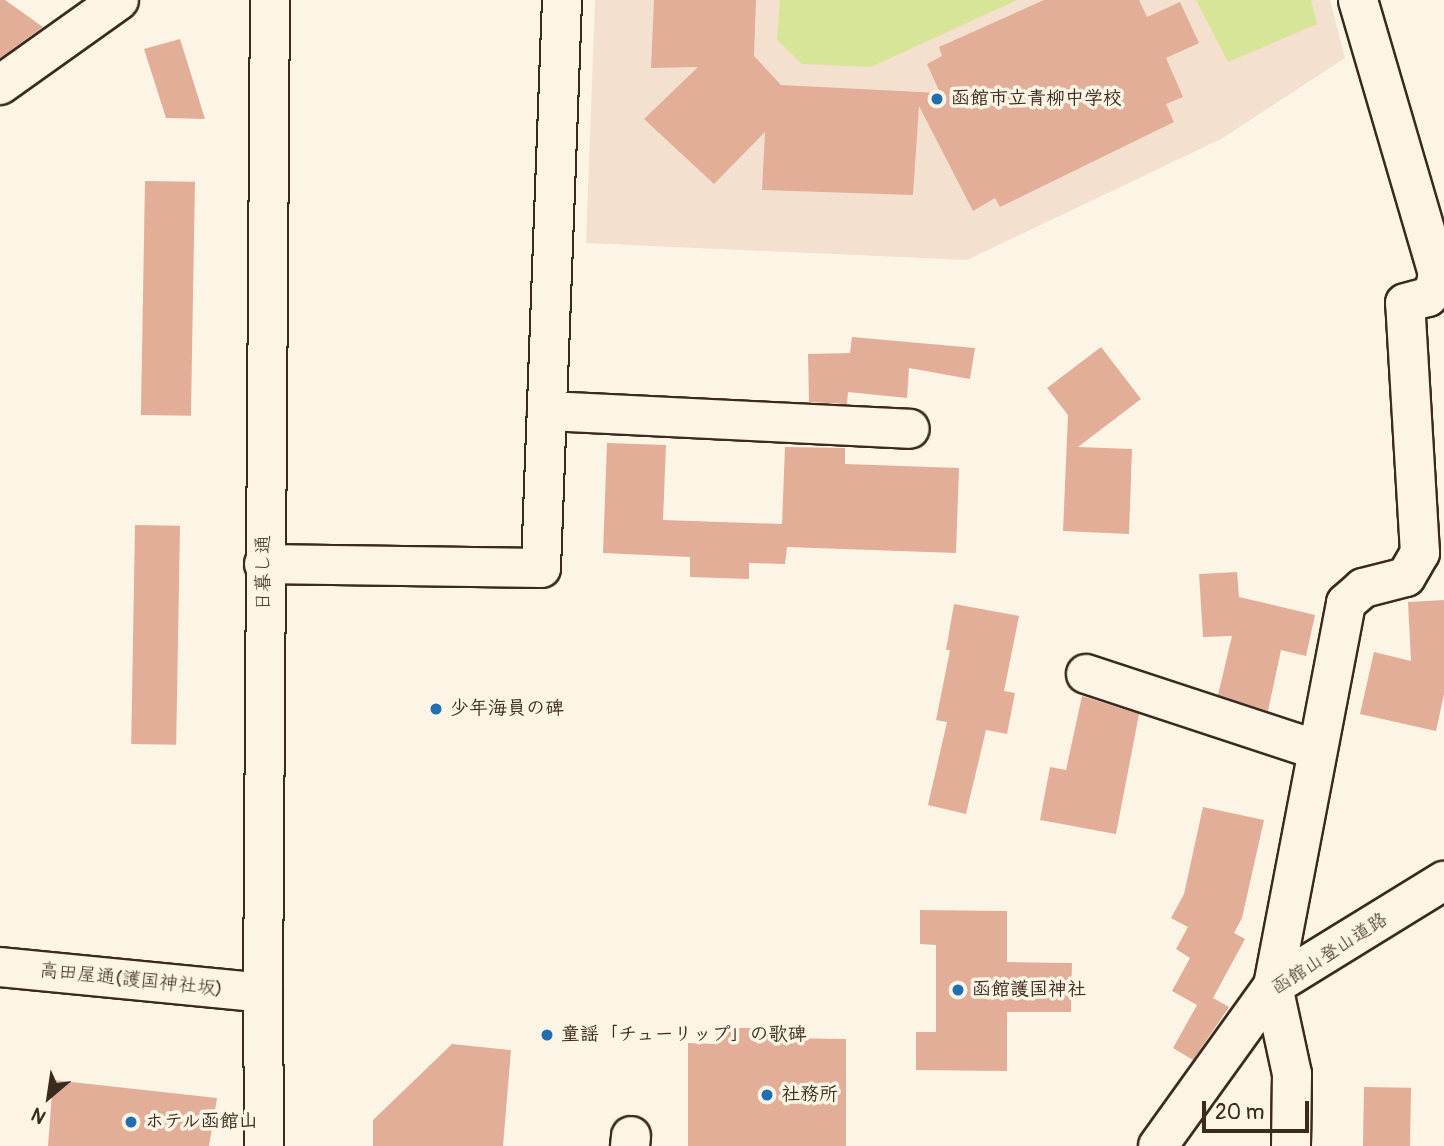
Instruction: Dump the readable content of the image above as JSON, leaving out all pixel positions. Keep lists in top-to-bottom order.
{
  "streets": {
    "street": ["日暮し通", "函館山登山道路", "高田屋通(護国神社坂)"]
  },
  "crossings": [
    ["日暮し通", "高田屋通(護国神社坂)"]
  ],
  "places": [
    "函館市立青柳中学校",
    "少年海員の碑",
    "函館護国神社",
    "童謡「チューリップ」の歌碑",
    "社務所",
    "ホテル函館山"
  ],
  "scale_bar": "20 m",
  "north": "bottom left"
}
